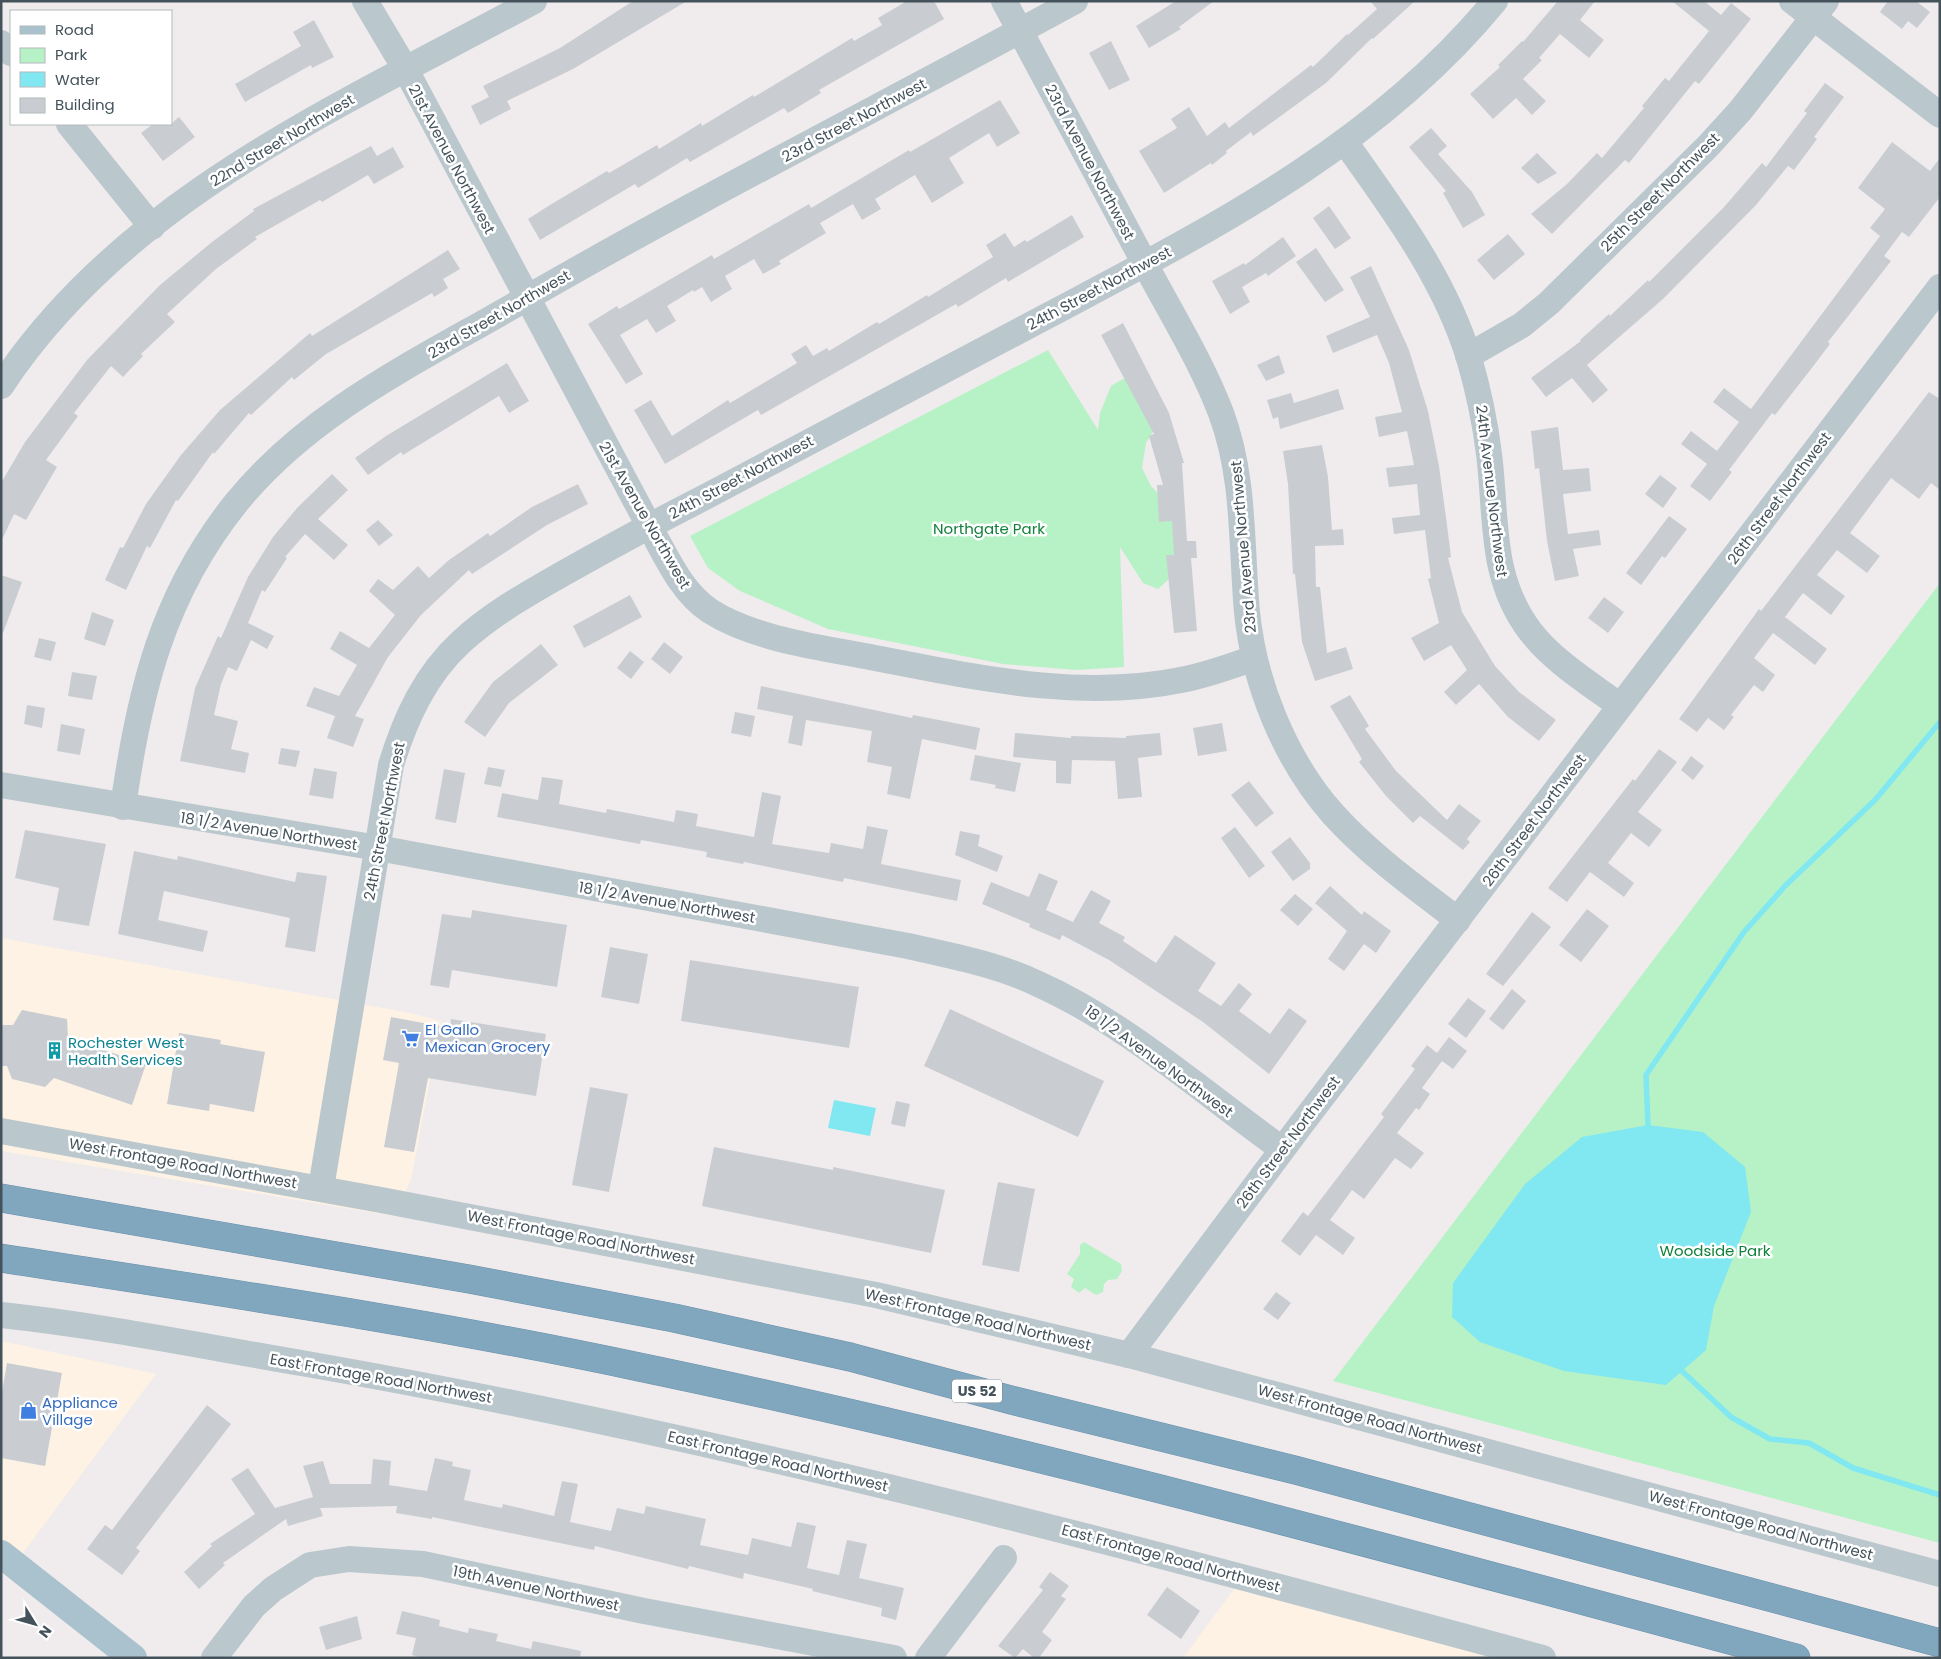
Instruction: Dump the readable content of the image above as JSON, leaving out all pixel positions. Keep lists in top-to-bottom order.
{
  "streets": {
    "highway": ["US 52"],
    "street": [
      "23rd Street Northwest",
      "22nd Street Northwest",
      "21st Avenue Northwest",
      "23rd Avenue Northwest",
      "25th Street Northwest",
      "24th Street Northwest",
      "24th Avenue Northwest",
      "26th Street Northwest",
      "18 1/2 Avenue Northwest",
      "West Frontage Road Northwest",
      "East Frontage Road Northwest",
      "19th Avenue Northwest"
    ]
  },
  "crossings": [
    ["23rd Street Northwest", "21st Avenue Northwest"],
    ["23rd Street Northwest", "23rd Avenue Northwest"],
    ["23rd Street Northwest", "18 1/2 Avenue Northwest"],
    ["22nd Street Northwest", "21st Avenue Northwest"],
    ["21st Avenue Northwest", "23rd Avenue Northwest"],
    ["21st Avenue Northwest", "24th Street Northwest"],
    ["23rd Avenue Northwest", "24th Street Northwest"],
    ["23rd Avenue Northwest", "26th Street Northwest"],
    ["25th Street Northwest", "24th Avenue Northwest"],
    ["24th Street Northwest", "24th Avenue Northwest"],
    ["24th Street Northwest", "18 1/2 Avenue Northwest"],
    ["24th Street Northwest", "West Frontage Road Northwest"],
    ["24th Avenue Northwest", "26th Street Northwest"],
    ["26th Street Northwest", "18 1/2 Avenue Northwest"],
    ["26th Street Northwest", "West Frontage Road Northwest"]
  ],
  "parks": ["Northgate Park", "Woodside Park"],
  "places": {
    "supermarket": ["El Gallo Mexican Grocery"],
    "building": ["Rochester West Health Services"],
    "shop": ["Appliance Village"]
  },
  "legend": [
    "Road",
    "Park",
    "Water",
    "Building"
  ],
  "north": "bottom right"
}
